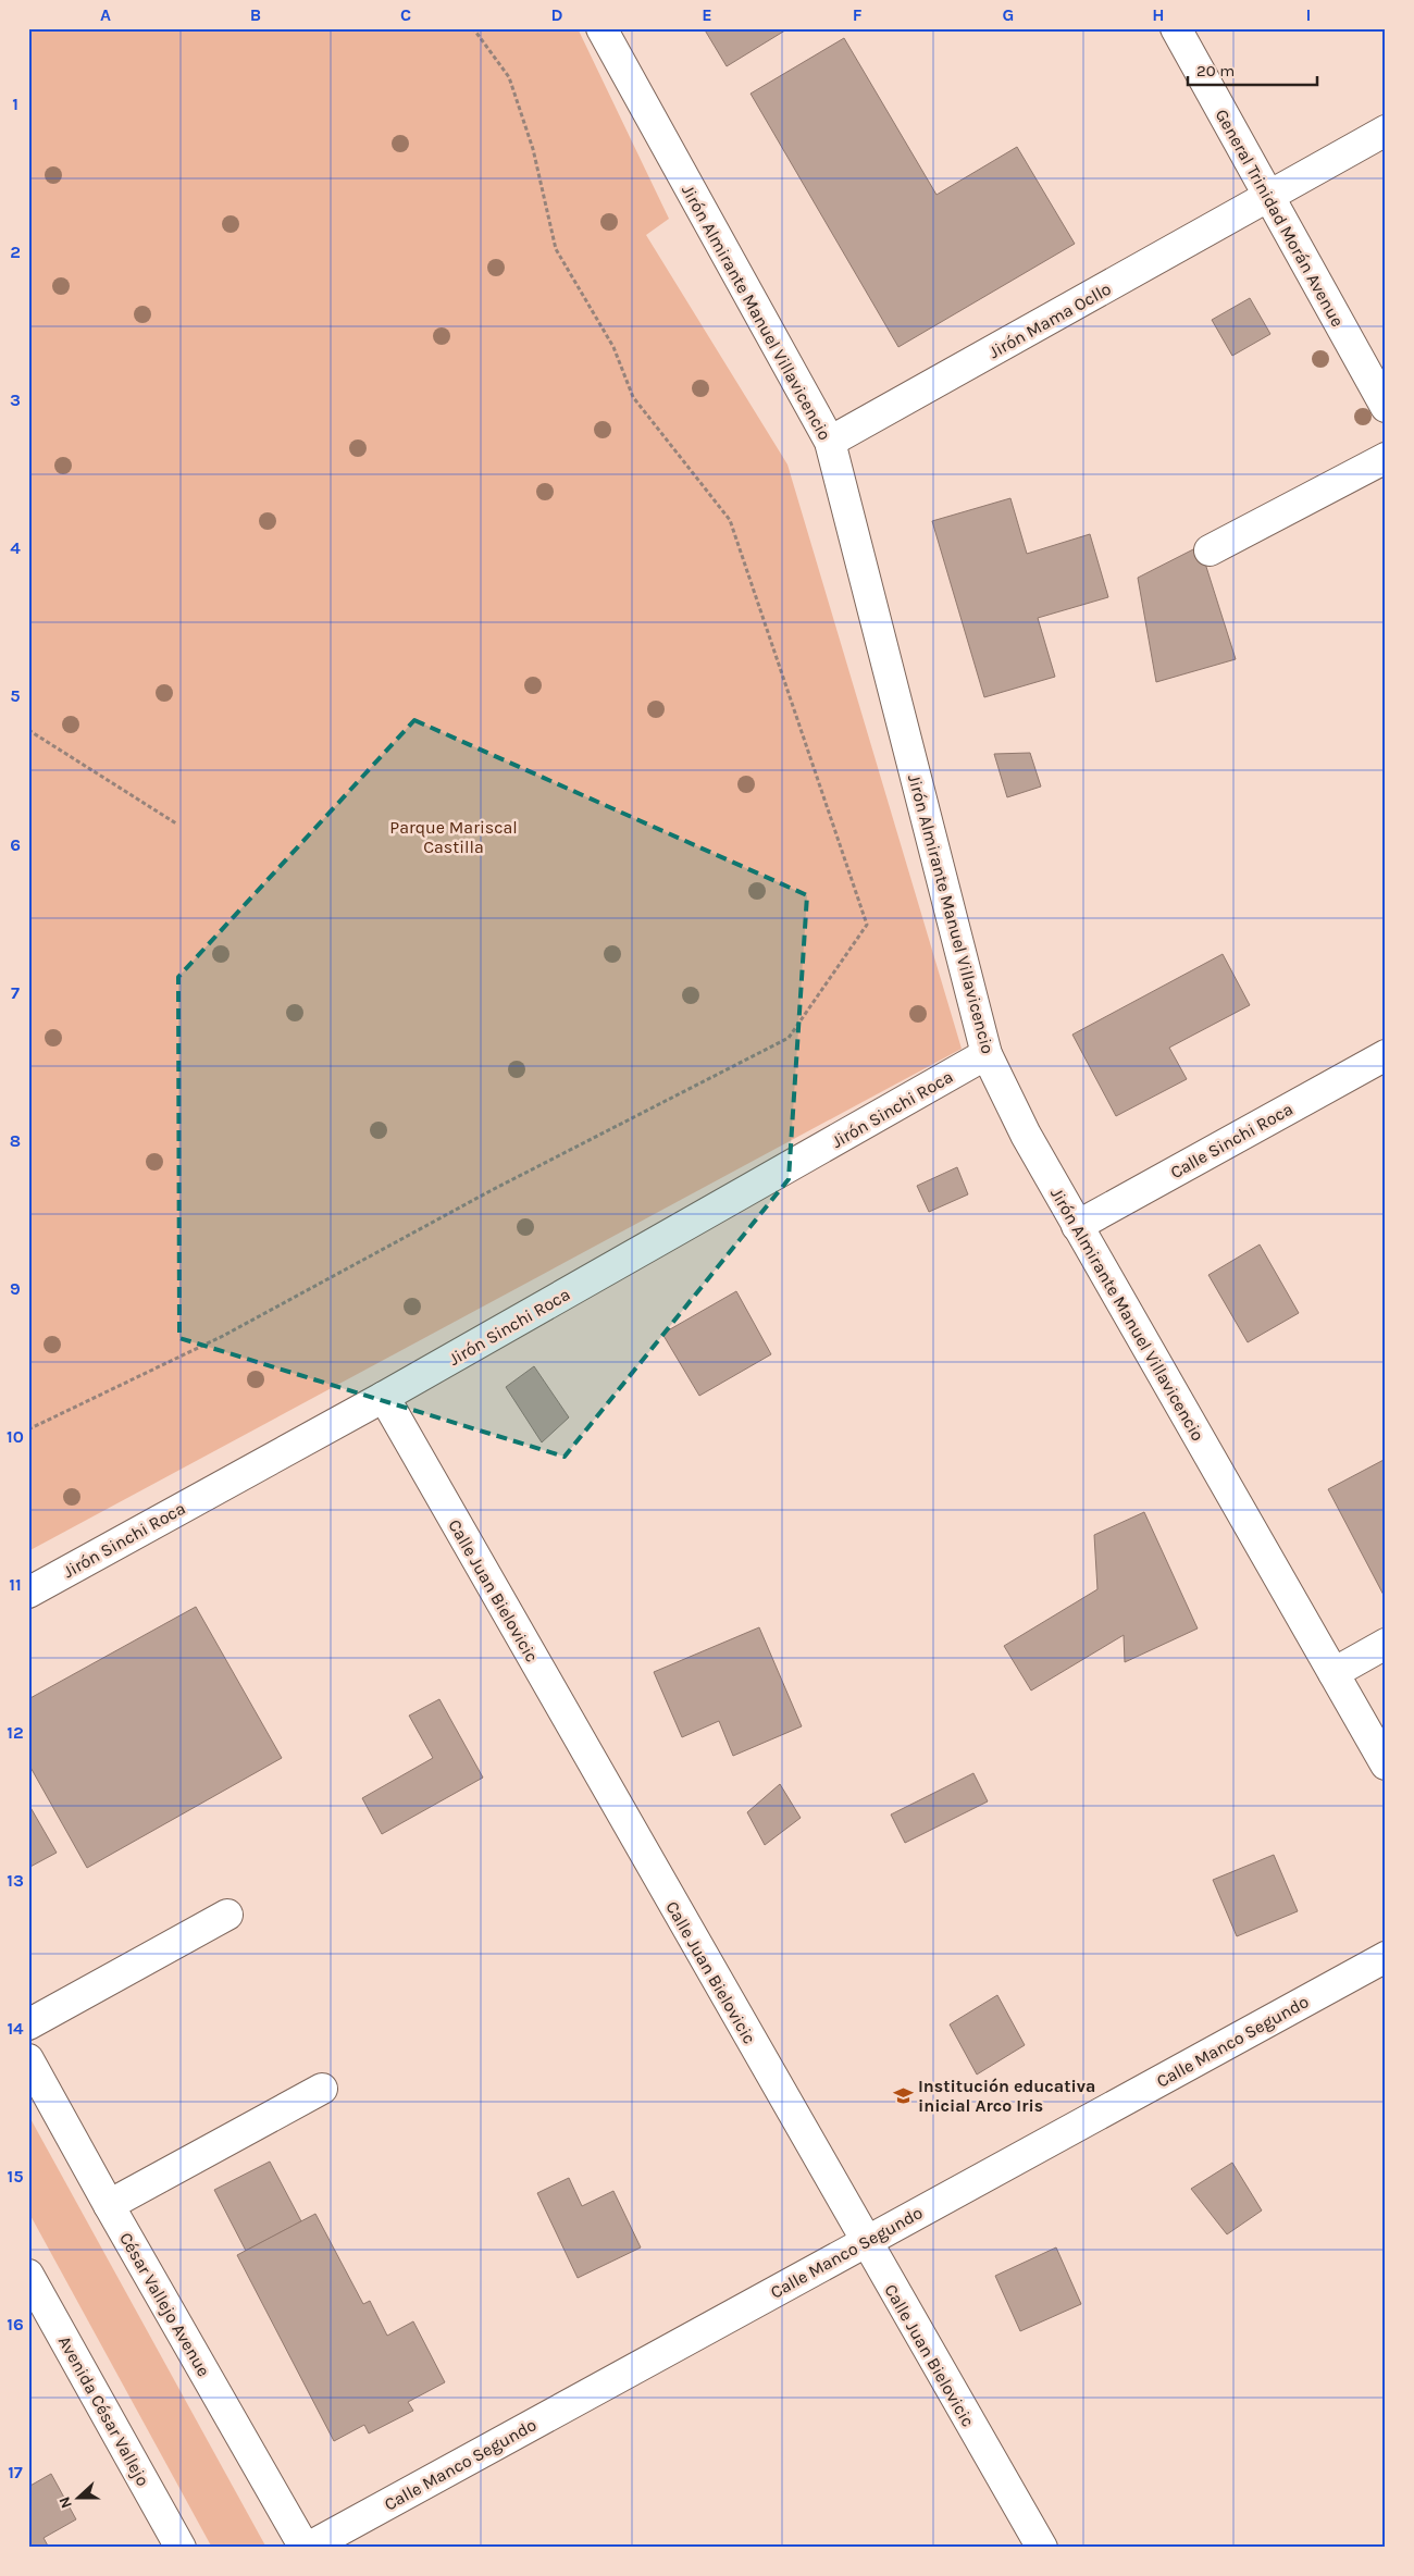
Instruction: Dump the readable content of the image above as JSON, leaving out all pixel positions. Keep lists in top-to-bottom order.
{
  "streets": {
    "street": [
      "General Trinidad Morán Avenue",
      "Jirón Almirante Manuel Villavicencio",
      "Jirón Mama Ocllo",
      "Jirón Sinchi Roca",
      "Calle Sinchi Roca",
      "Calle Juan Bielovicic",
      "Calle Manco Segundo",
      "César Vallejo Avenue",
      "Avenida César Vallejo"
    ]
  },
  "crossings": [
    ["General Trinidad Morán Avenue", "Jirón Mama Ocllo"],
    ["Jirón Almirante Manuel Villavicencio", "Jirón Mama Ocllo"],
    ["Jirón Almirante Manuel Villavicencio", "Jirón Sinchi Roca"],
    ["Jirón Almirante Manuel Villavicencio", "Calle Sinchi Roca"],
    ["Jirón Sinchi Roca", "Calle Juan Bielovicic"],
    ["Calle Juan Bielovicic", "Calle Manco Segundo"],
    ["Calle Manco Segundo", "César Vallejo Avenue"]
  ],
  "parks": ["Parque Mariscal Castilla"],
  "places": {
    "school or university": ["Institución educativa inicial Arco Iris"]
  },
  "scale_bar": "20 m",
  "north": "left",
  "grid": {
    "columns": [
      "A",
      "B",
      "C",
      "D",
      "E",
      "F",
      "G",
      "H",
      "I"
    ],
    "rows": [
      "1",
      "2",
      "3",
      "4",
      "5",
      "6",
      "7",
      "8",
      "9",
      "10",
      "11",
      "12",
      "13",
      "14",
      "15",
      "16",
      "17"
    ]
  }
}
